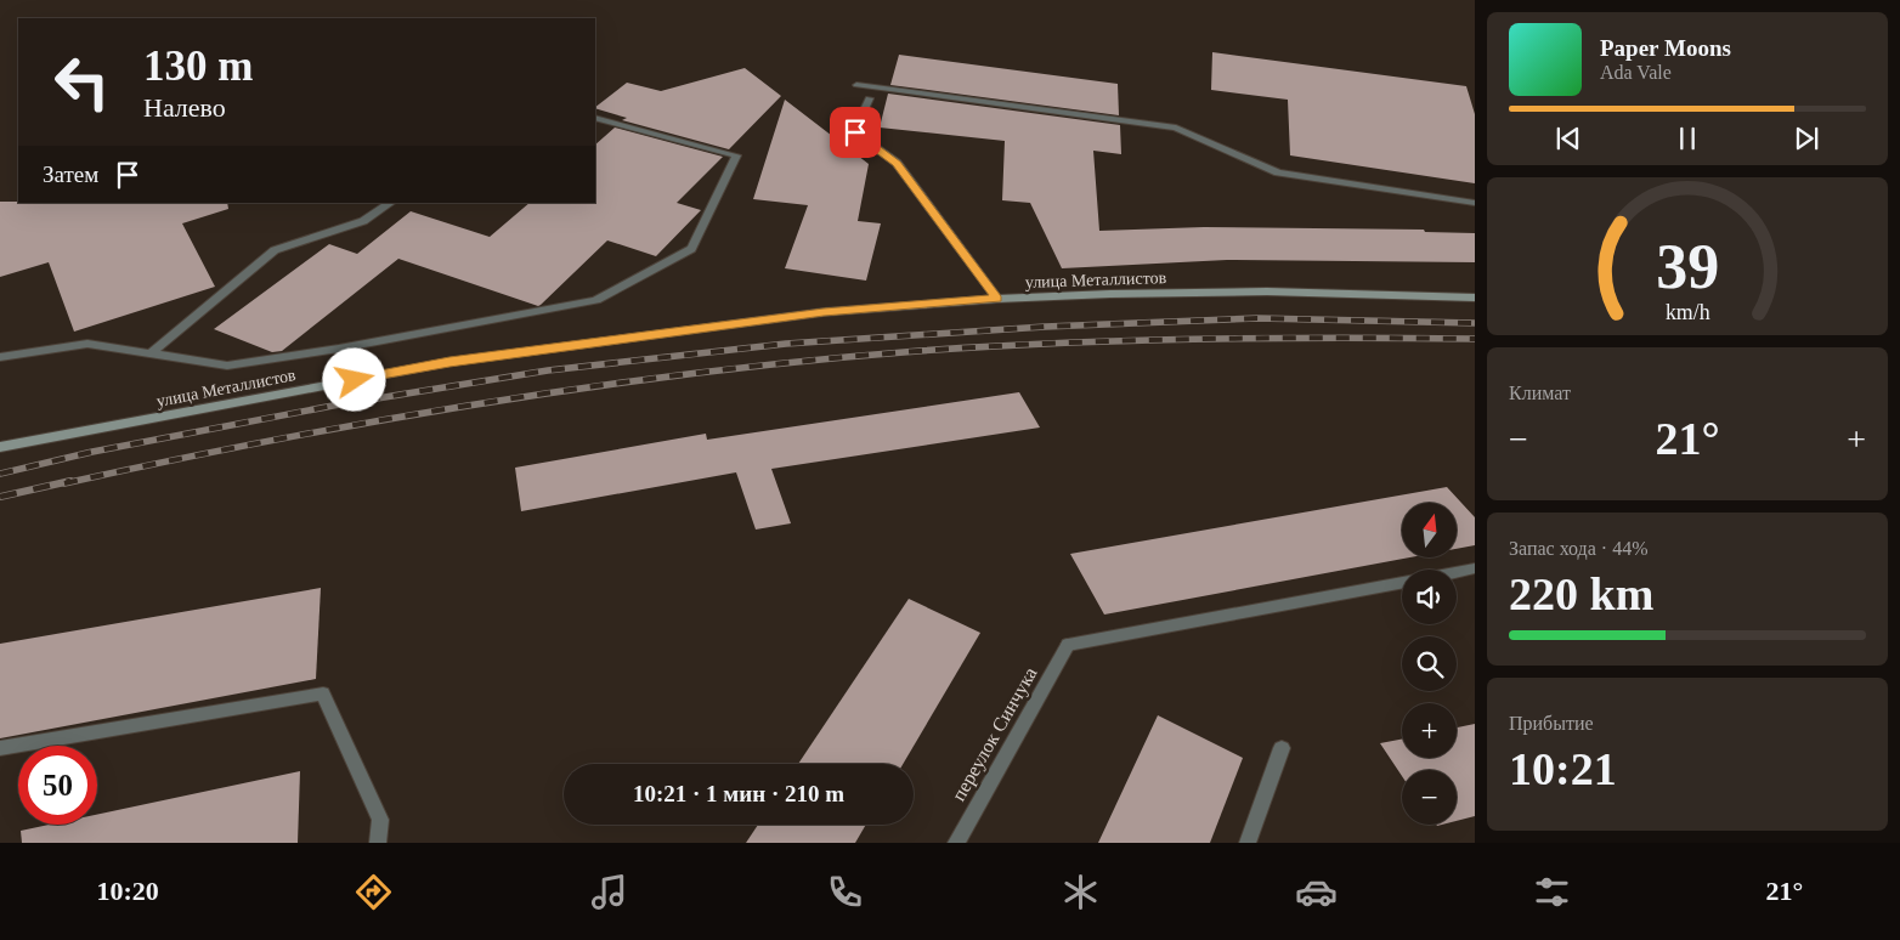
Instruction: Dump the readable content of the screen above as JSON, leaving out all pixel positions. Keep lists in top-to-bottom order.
{
  "streets": {
    "main road": ["улица Металлистов"],
    "street": ["переулок Синчука"]
  },
  "north": "top",
  "page": {
    "turn": ["130 m", "Налево"],
    "song": ["Paper Moons", "Ada Vale"],
    "then": "Затем",
    "tile": [
      "Климат",
      ["Запас хода · 44%", "220 km"],
      ["Прибытие", "10:21"]
    ],
    "heat": ["−", "21°", "+"],
    "map_buttons": ["+", "−"],
    "limit": "50",
    "trip": "10:21 · 1 мин · 210 m",
    "tabs": ["10:20", "21°"],
    "gauge": ["39", "km/h"]
  }
}
